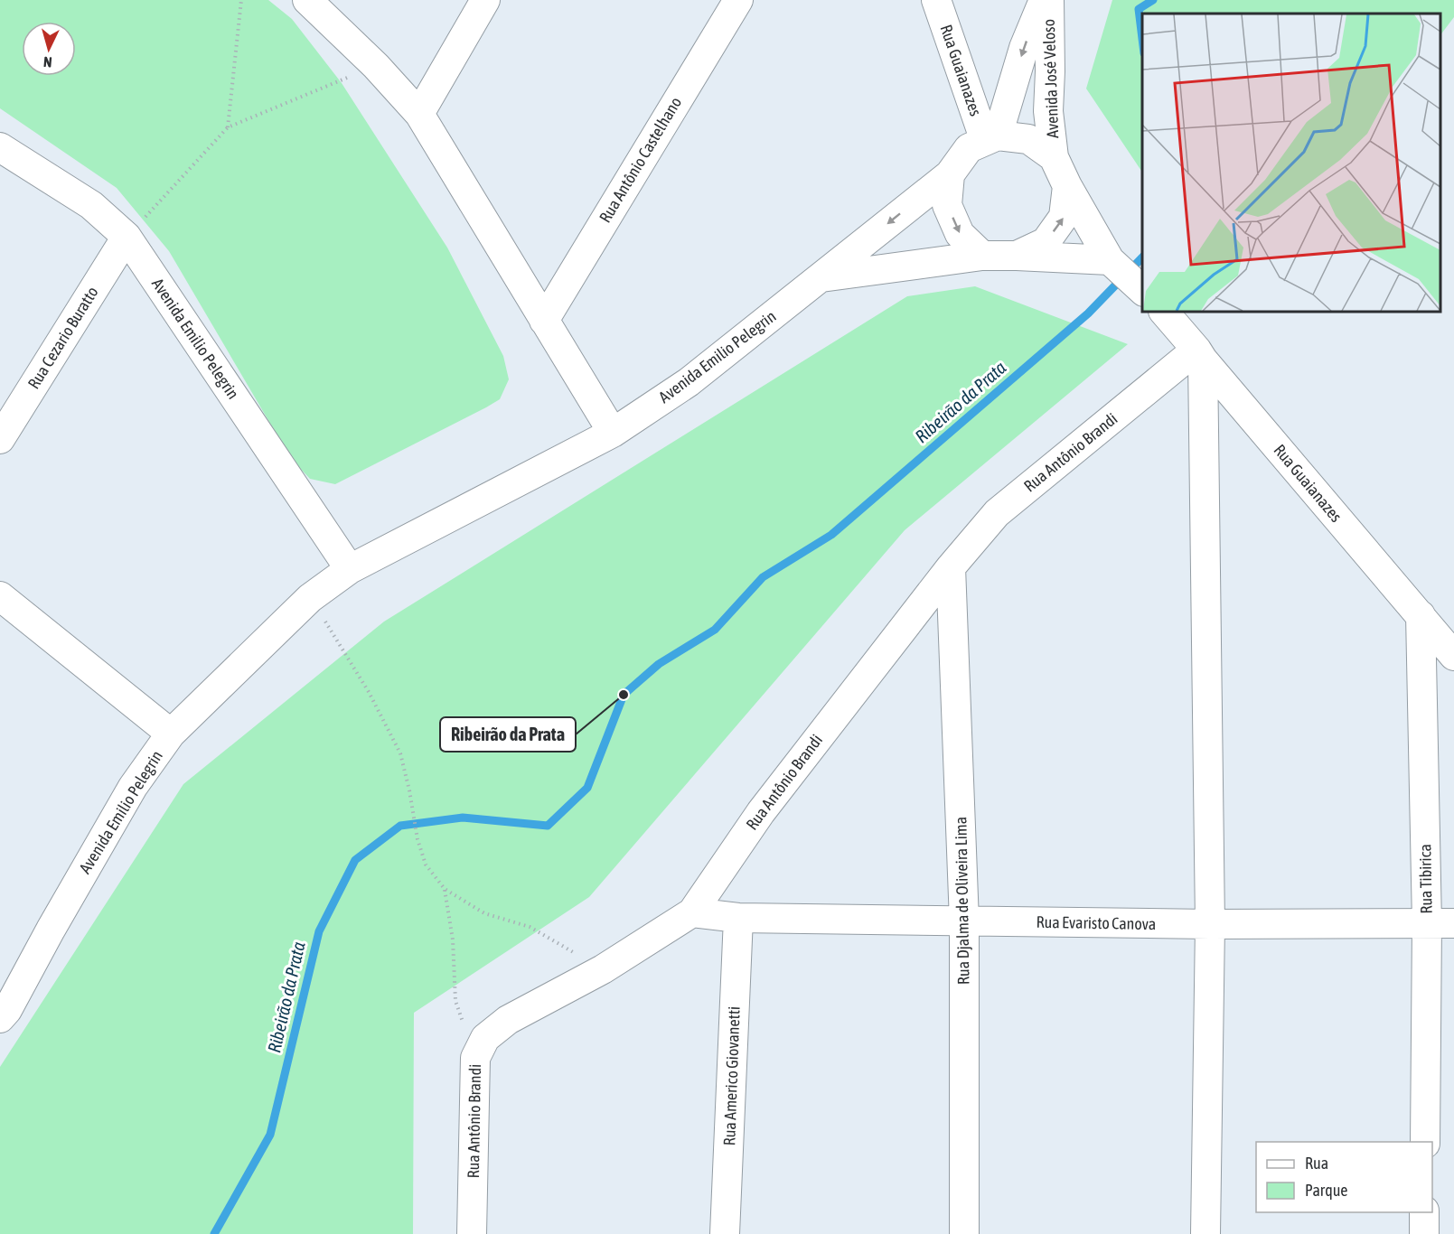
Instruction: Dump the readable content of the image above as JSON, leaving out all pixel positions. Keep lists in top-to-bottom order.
{
  "streets": {
    "street": [
      "Rua Guaianazes",
      "Avenida José Veloso",
      "Rua Antônio Castelhano",
      "Rua Cezario Buratto",
      "Avenida Emilio Pelegrin",
      "Rua Antônio Brandi",
      "Rua Tibirica",
      "Rua Djalma de Oliveira Lima",
      "Rua Evaristo Canova",
      "Rua Americo Giovanetti"
    ]
  },
  "crossings": [
    ["Rua Guaianazes", "Avenida José Veloso"],
    ["Rua Guaianazes", "Avenida Emilio Pelegrin"],
    ["Rua Guaianazes", "Rua Antônio Brandi"],
    ["Rua Guaianazes", "Rua Tibirica"],
    ["Avenida José Veloso", "Avenida Emilio Pelegrin"],
    ["Rua Cezario Buratto", "Avenida Emilio Pelegrin"],
    ["Rua Antônio Brandi", "Rua Djalma de Oliveira Lima"],
    ["Rua Antônio Brandi", "Rua Evaristo Canova"],
    ["Rua Tibirica", "Rua Evaristo Canova"],
    ["Rua Djalma de Oliveira Lima", "Rua Evaristo Canova"],
    ["Rua Evaristo Canova", "Rua Americo Giovanetti"]
  ],
  "water": ["Ribeirão da Prata"],
  "places": ["Ribeirão da Prata"],
  "legend": ["Rua", "Parque"],
  "north": "bottom"
}
